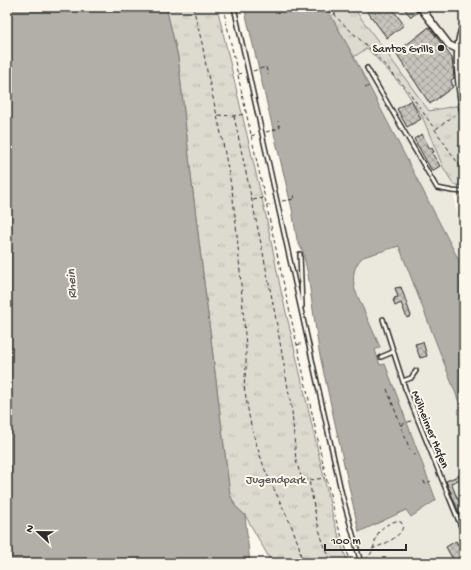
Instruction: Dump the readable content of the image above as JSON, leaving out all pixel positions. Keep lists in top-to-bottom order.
{
  "streets": {
    "lane": ["Mülheimer Hafen"]
  },
  "water": ["Rhein"],
  "parks": ["Jugendpark"],
  "places": ["Santos Grills"],
  "scale_bar": "100 m",
  "north": "left"
}
